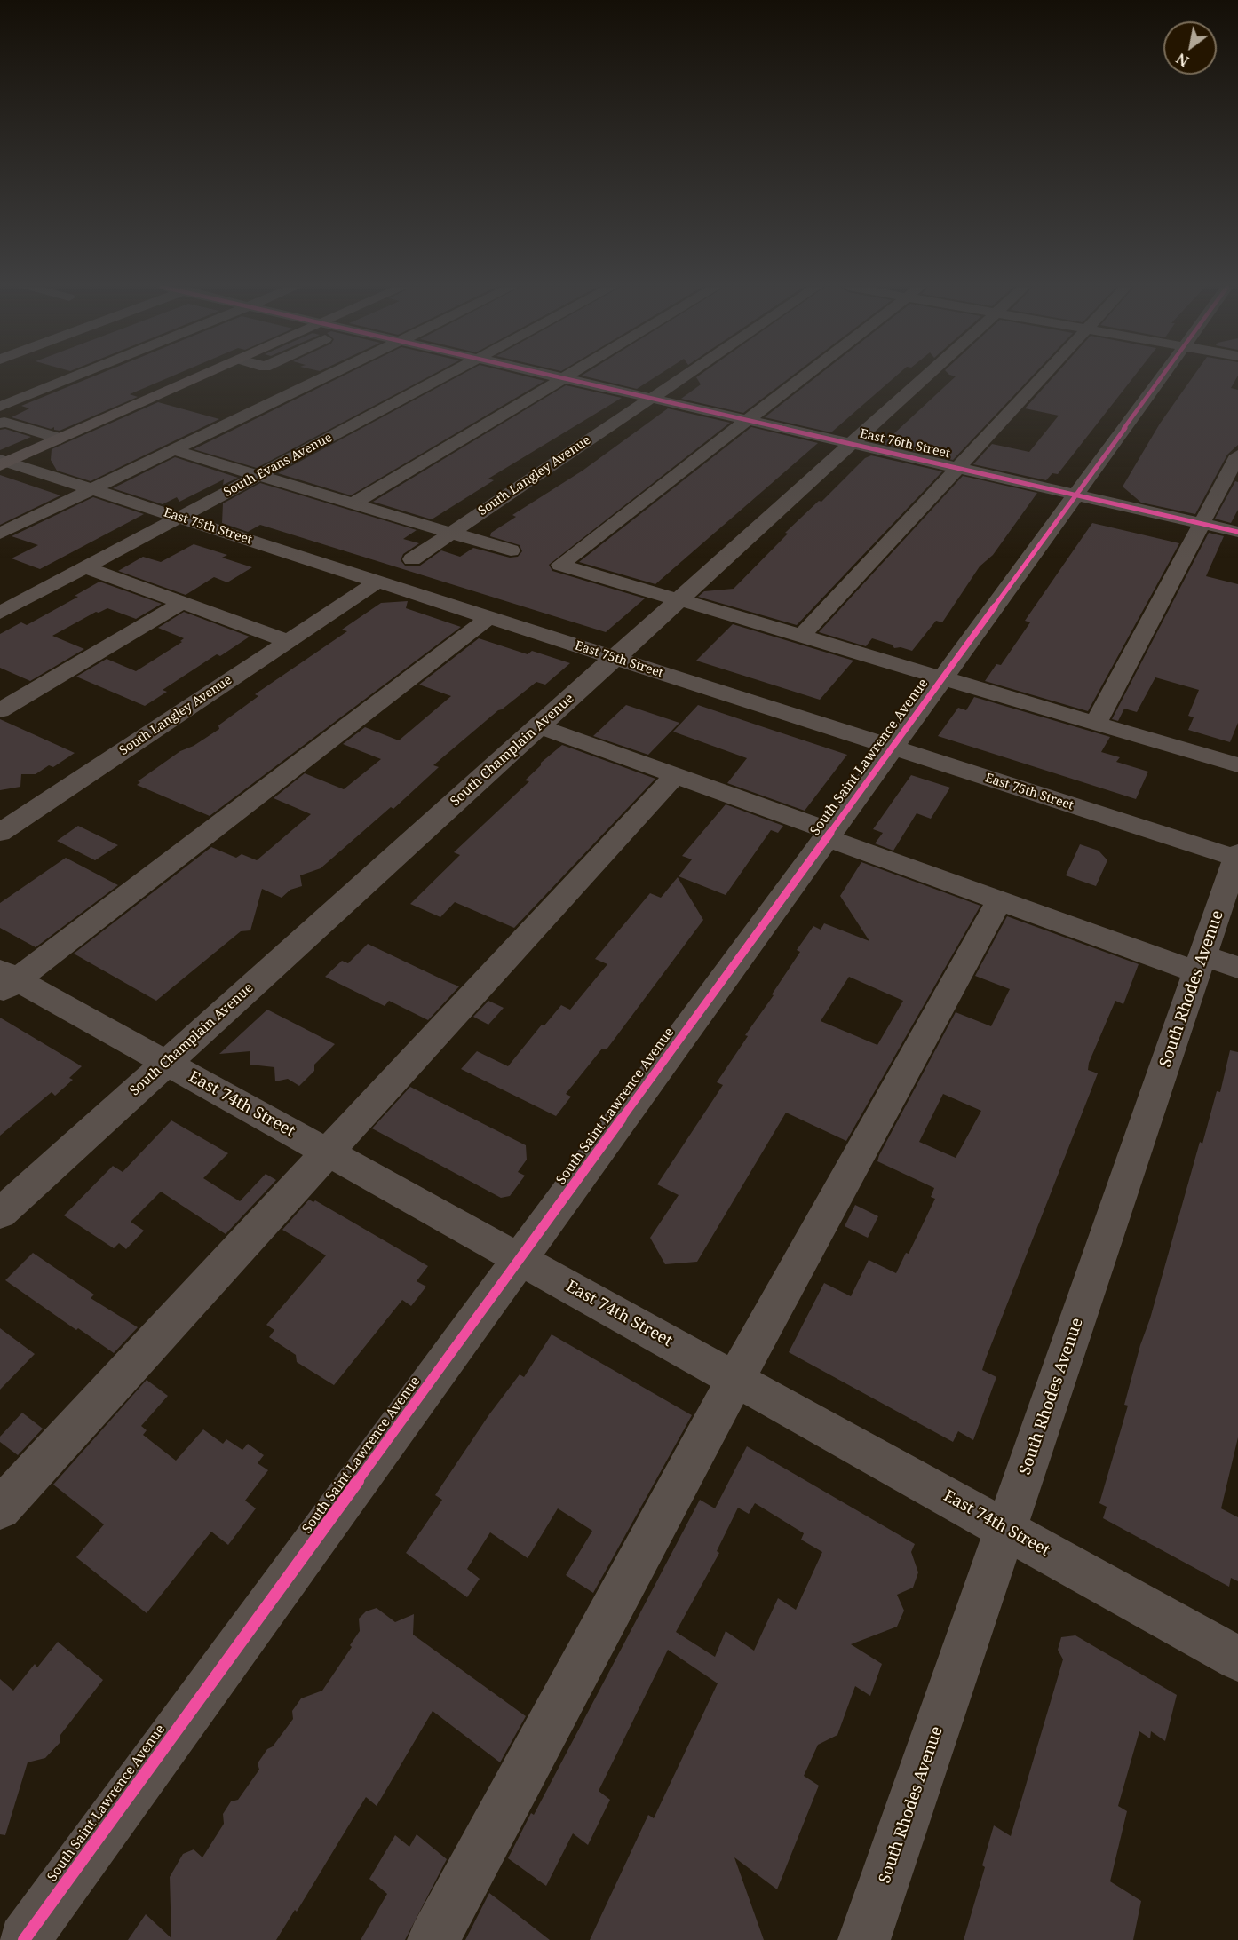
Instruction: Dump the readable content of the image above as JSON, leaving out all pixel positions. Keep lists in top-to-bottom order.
{
  "streets": {
    "street": [
      "East 76th Street",
      "South Evans Avenue",
      "South Langley Avenue",
      "East 75th Street",
      "South Champlain Avenue",
      "South Saint Lawrence Avenue",
      "South Rhodes Avenue",
      "East 74th Street"
    ]
  },
  "crossings": [
    ["East 76th Street", "South Langley Avenue"],
    ["East 76th Street", "South Champlain Avenue"],
    ["East 76th Street", "South Saint Lawrence Avenue"],
    ["South Evans Avenue", "East 75th Street"],
    ["South Langley Avenue", "East 75th Street"],
    ["East 75th Street", "South Champlain Avenue"],
    ["East 75th Street", "South Saint Lawrence Avenue"],
    ["East 75th Street", "South Rhodes Avenue"],
    ["South Champlain Avenue", "East 74th Street"],
    ["South Saint Lawrence Avenue", "East 74th Street"],
    ["South Rhodes Avenue", "East 74th Street"]
  ],
  "north": "bottom left"
}
